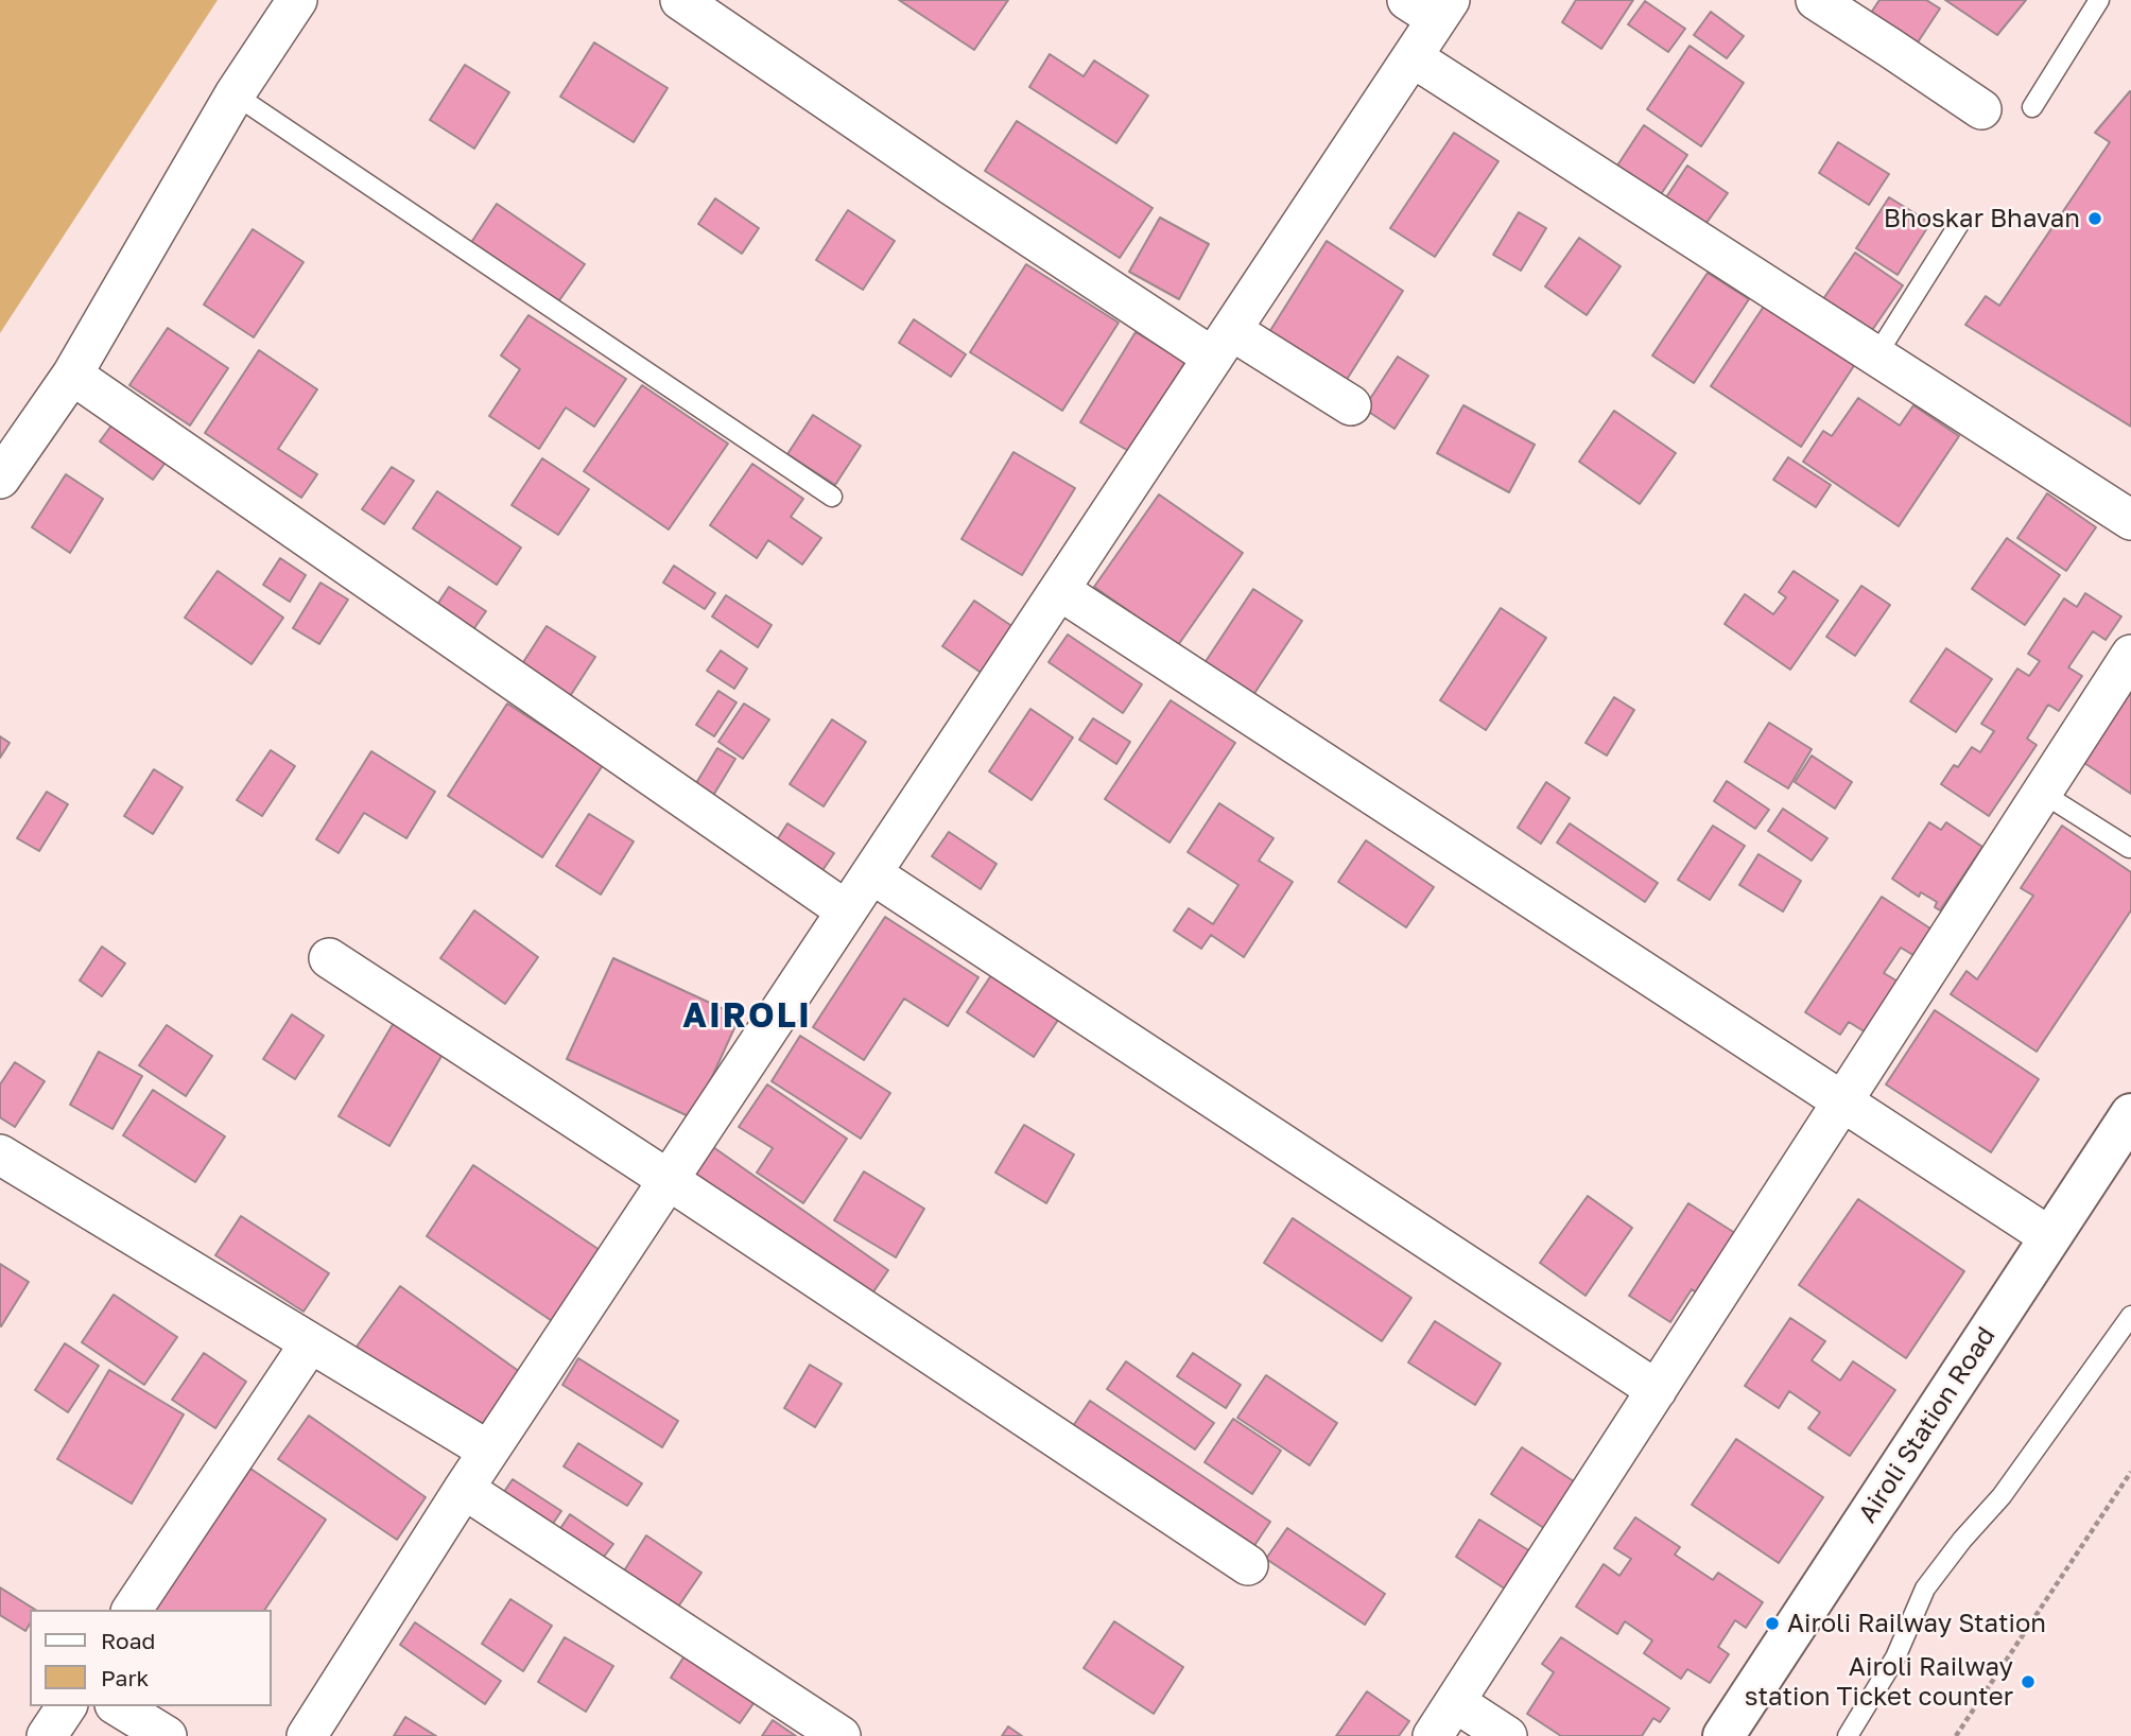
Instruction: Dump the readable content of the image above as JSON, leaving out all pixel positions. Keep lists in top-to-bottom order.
{
  "streets": {
    "street": ["Airoli Station Road"]
  },
  "districts": ["AIROLI"],
  "places": ["Bhoskar Bhavan", "Airoli Railway Station", "Airoli Railway station Ticket counter"],
  "legend": ["Road", "Park"]
}
